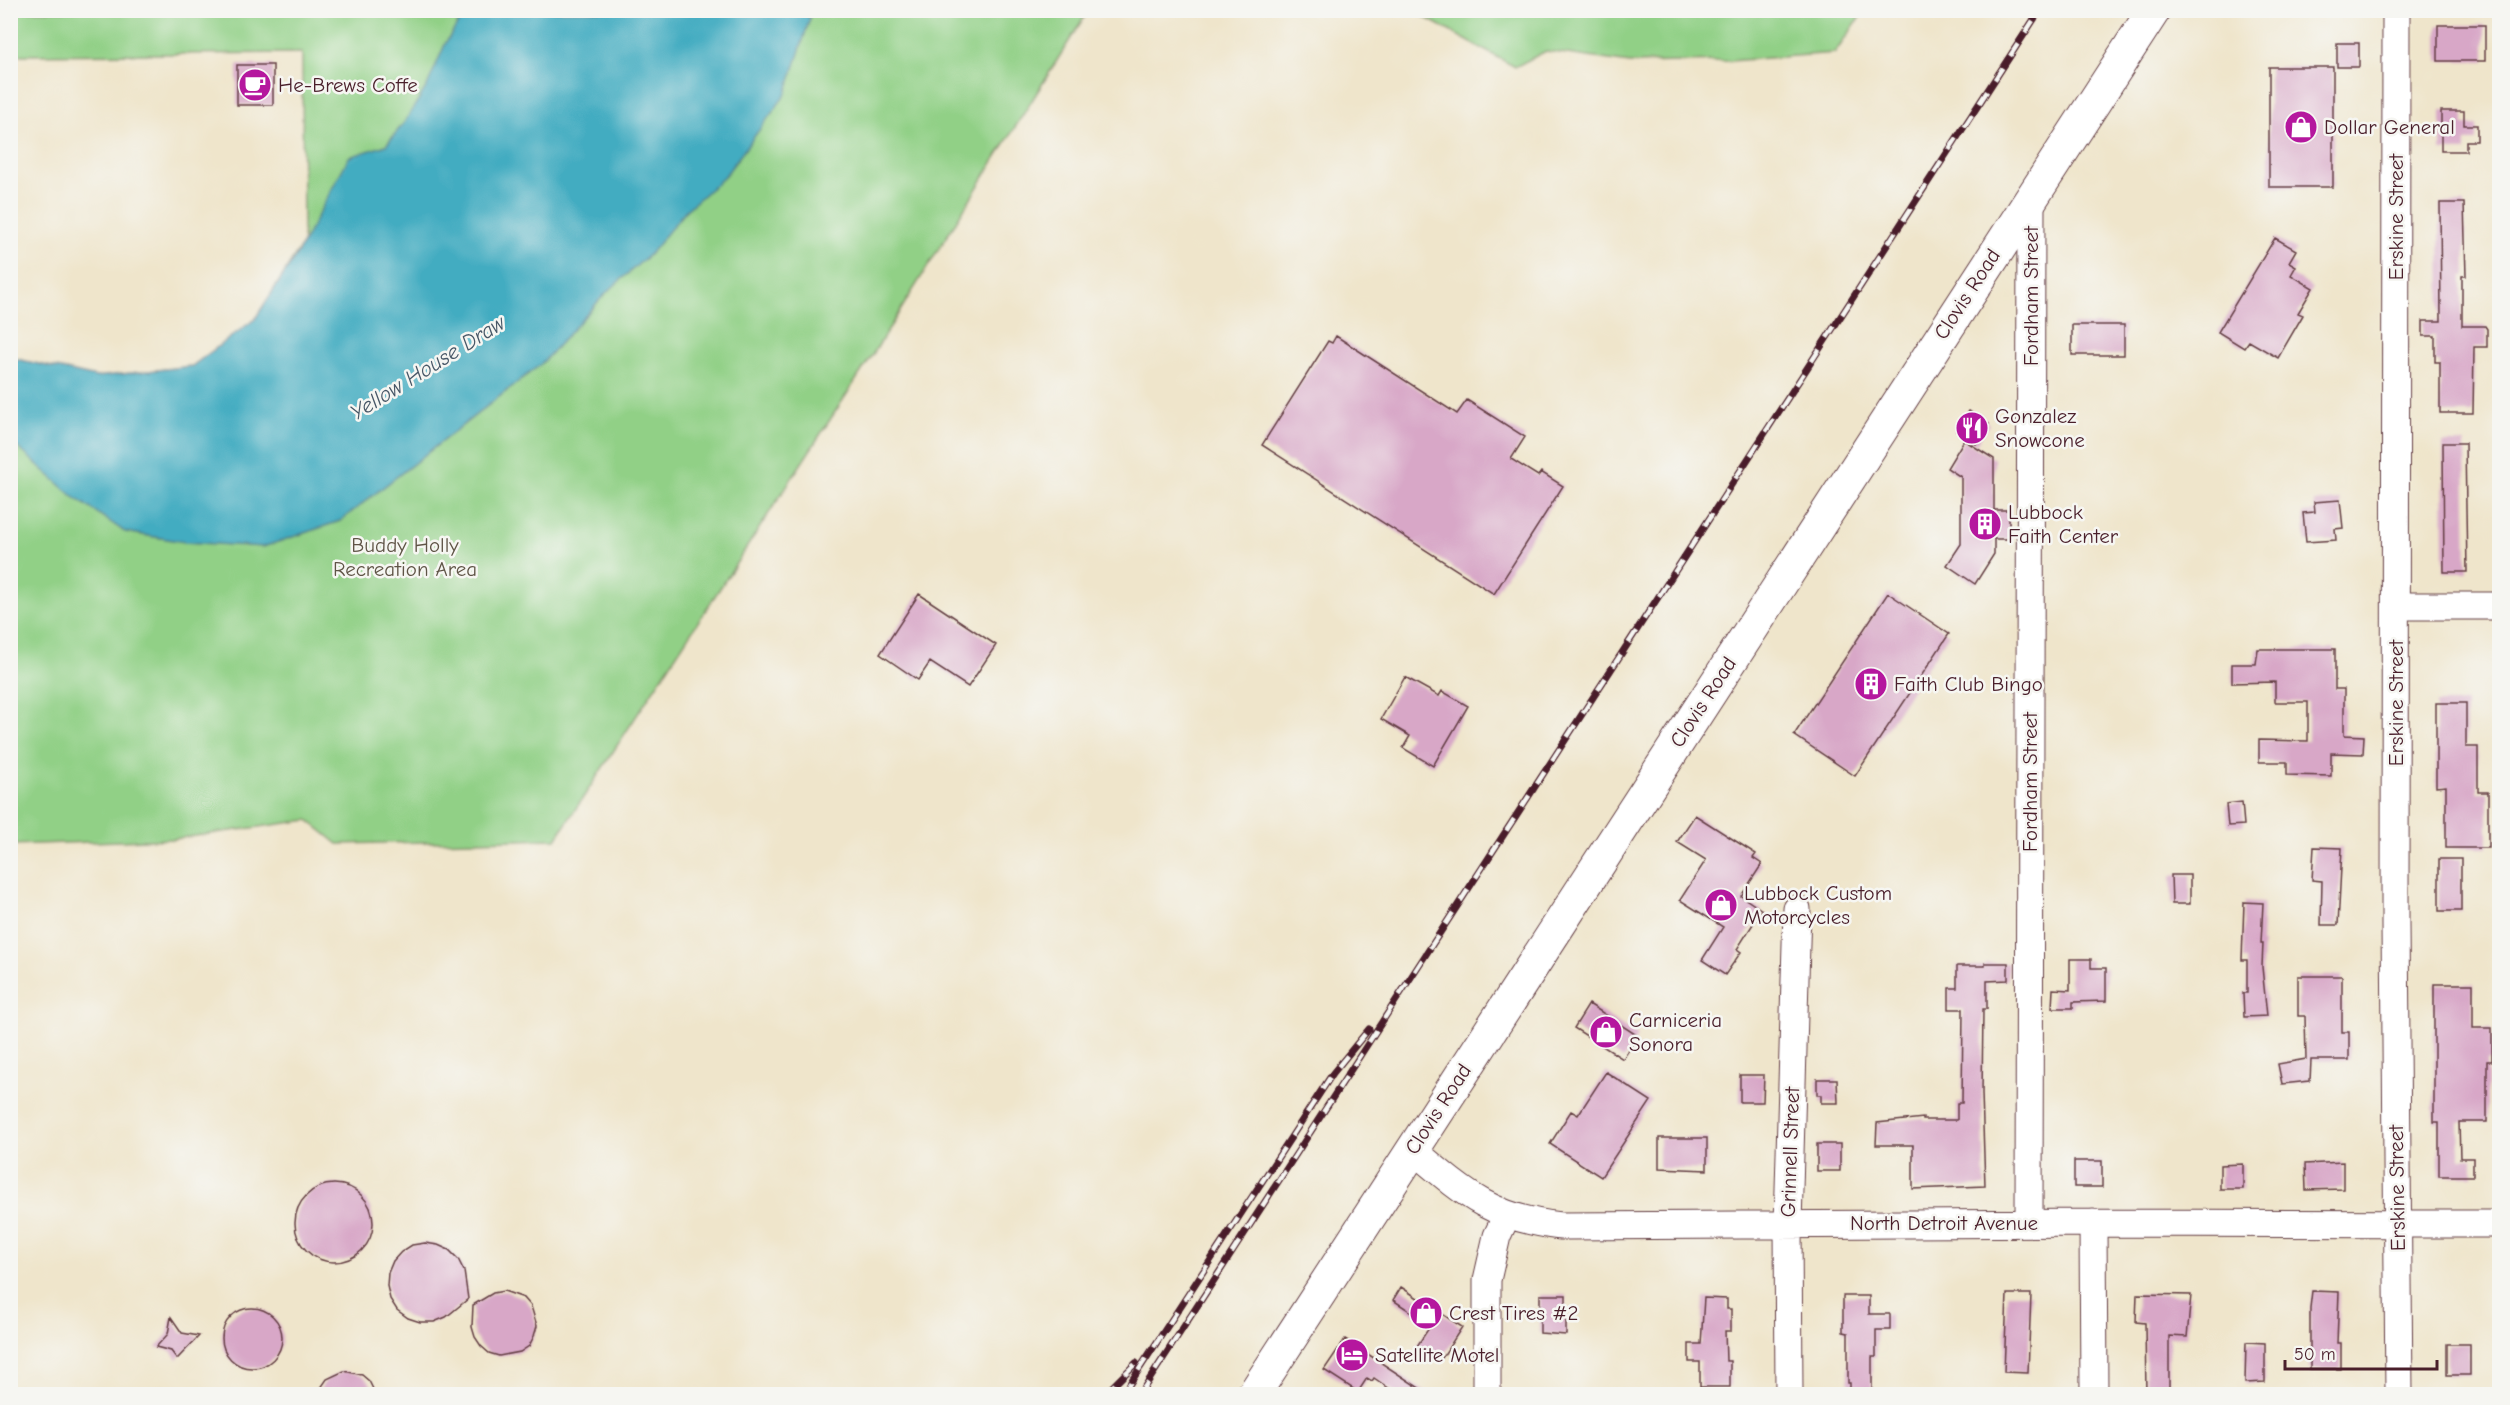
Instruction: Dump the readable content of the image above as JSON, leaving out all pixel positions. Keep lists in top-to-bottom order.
{
  "streets": {
    "highway": ["Clovis Road"],
    "street": [
      "Erskine Street",
      "Fordham Street",
      "Grinnell Street",
      "North Detroit Avenue"
    ]
  },
  "crossings": [
    ["Erskine Street", "North Detroit Avenue"],
    ["Clovis Road", "Fordham Street"],
    ["Clovis Road", "North Detroit Avenue"],
    ["Fordham Street", "North Detroit Avenue"],
    ["Grinnell Street", "North Detroit Avenue"]
  ],
  "water": ["Yellow House Draw"],
  "parks": ["Buddy Holly Recreation Area"],
  "places": {
    "cafe": ["He-Brews Coffe"],
    "shop": [
      "Dollar General",
      "Lubbock Custom Motorcycles",
      "Carniceria Sonora",
      "Crest Tires #2"
    ],
    "restaurant": ["Gonzalez Snowcone"],
    "building": ["Lubbock Faith Center", "Faith Club Bingo"],
    "hotel": ["Satellite Motel"]
  },
  "scale_bar": "50 m"
}
